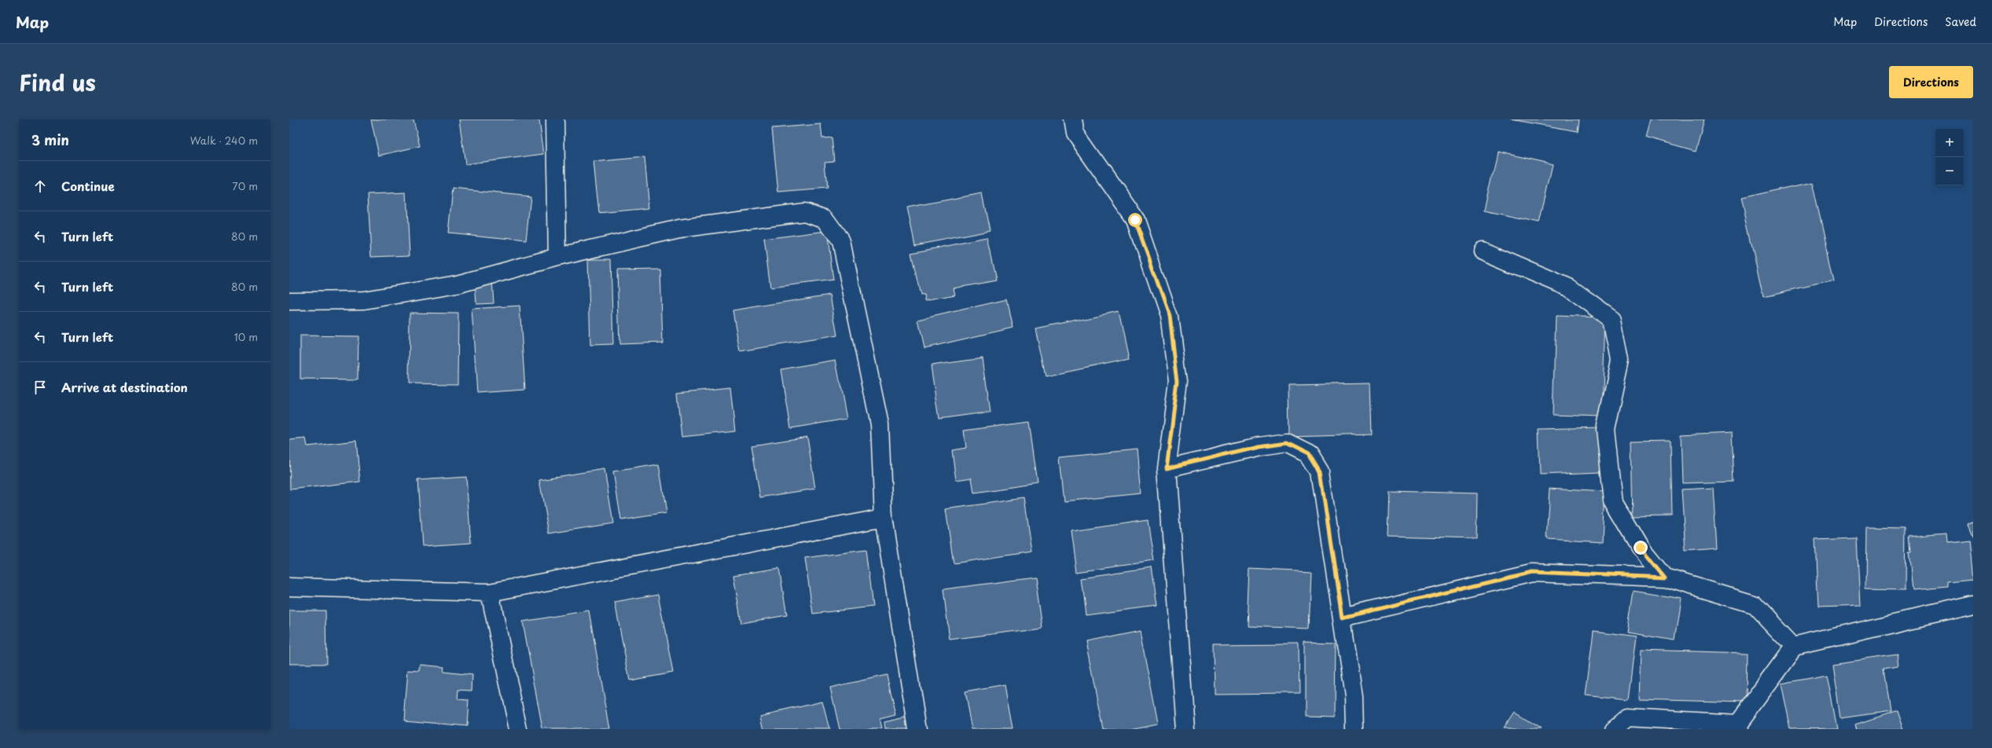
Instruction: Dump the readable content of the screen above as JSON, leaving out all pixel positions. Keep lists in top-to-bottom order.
{
  "page": {
    "header": "Map",
    "nav": ["Map", "Directions", "Saved"],
    "title": "Find us",
    "buttons": "Directions",
    "heading": ["3 min", "Walk · 240 m"],
    "map_buttons": ["+", "−"],
    "list": [
      ["Continue", "70 m"],
      ["Turn left", "80 m"],
      ["Turn left", "80 m"],
      ["Turn left", "10 m"],
      "Arrive at destination"
    ]
  }
}
